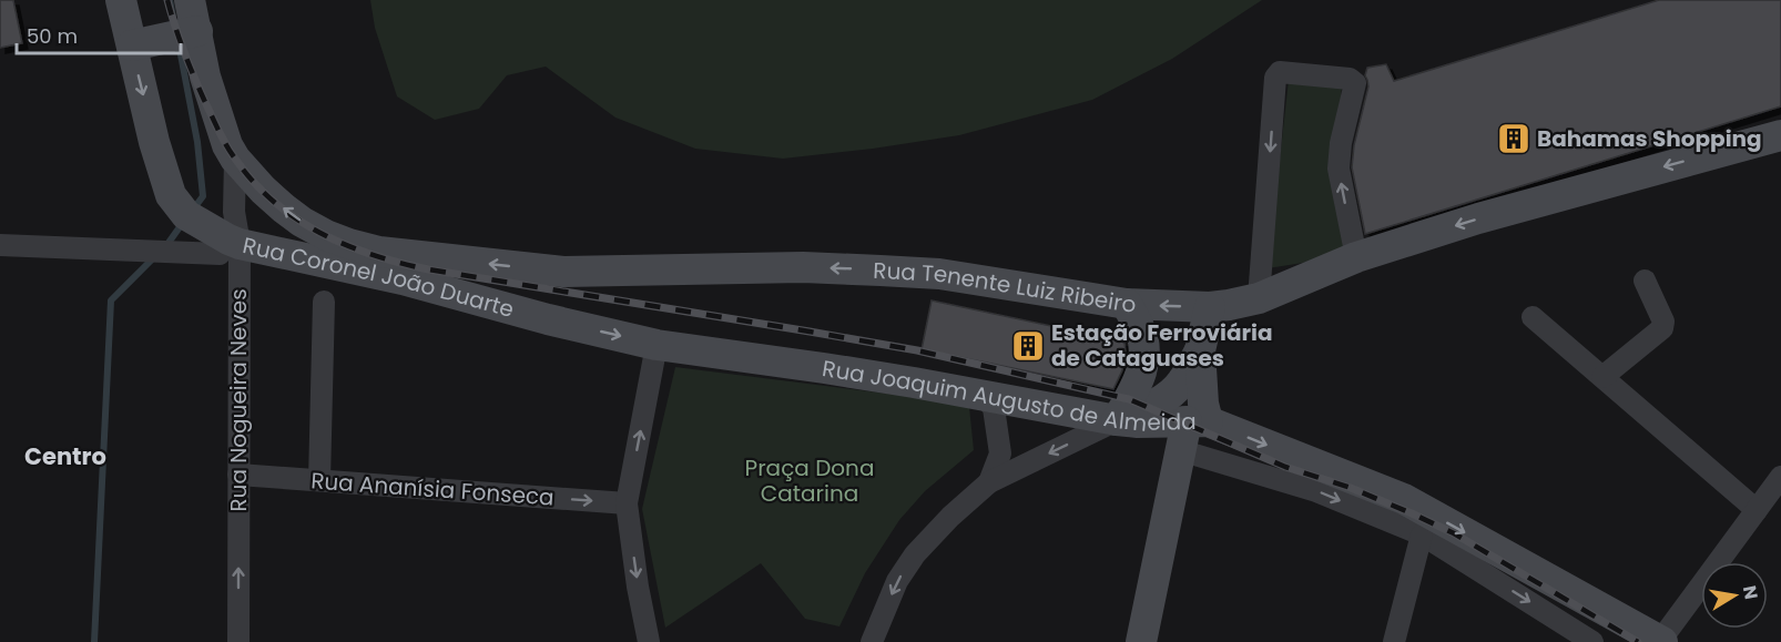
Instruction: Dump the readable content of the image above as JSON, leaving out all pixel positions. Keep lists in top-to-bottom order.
{
  "streets": {
    "main road": ["Rua Coronel João Duarte", "Rua Tenente Luiz Ribeiro", "Rua Joaquim Augusto de Almeida"],
    "street": ["Rua Nogueira Neves", "Rua Ananísia Fonseca"]
  },
  "crossings": [
    ["Rua Coronel João Duarte", "Rua Tenente Luiz Ribeiro"],
    ["Rua Coronel João Duarte", "Rua Joaquim Augusto de Almeida"],
    ["Rua Coronel João Duarte", "Rua Nogueira Neves"],
    ["Rua Nogueira Neves", "Rua Ananísia Fonseca"]
  ],
  "one_way": ["Rua Tenente Luiz Ribeiro", "Rua Joaquim Augusto de Almeida", "Rua Ananísia Fonseca"],
  "districts": ["Centro"],
  "parks": ["Praça Dona Catarina"],
  "places": {
    "building": ["Bahamas Shopping", "Estação Ferroviária de Cataguases"]
  },
  "scale_bar": "50 m",
  "north": "right"
}
